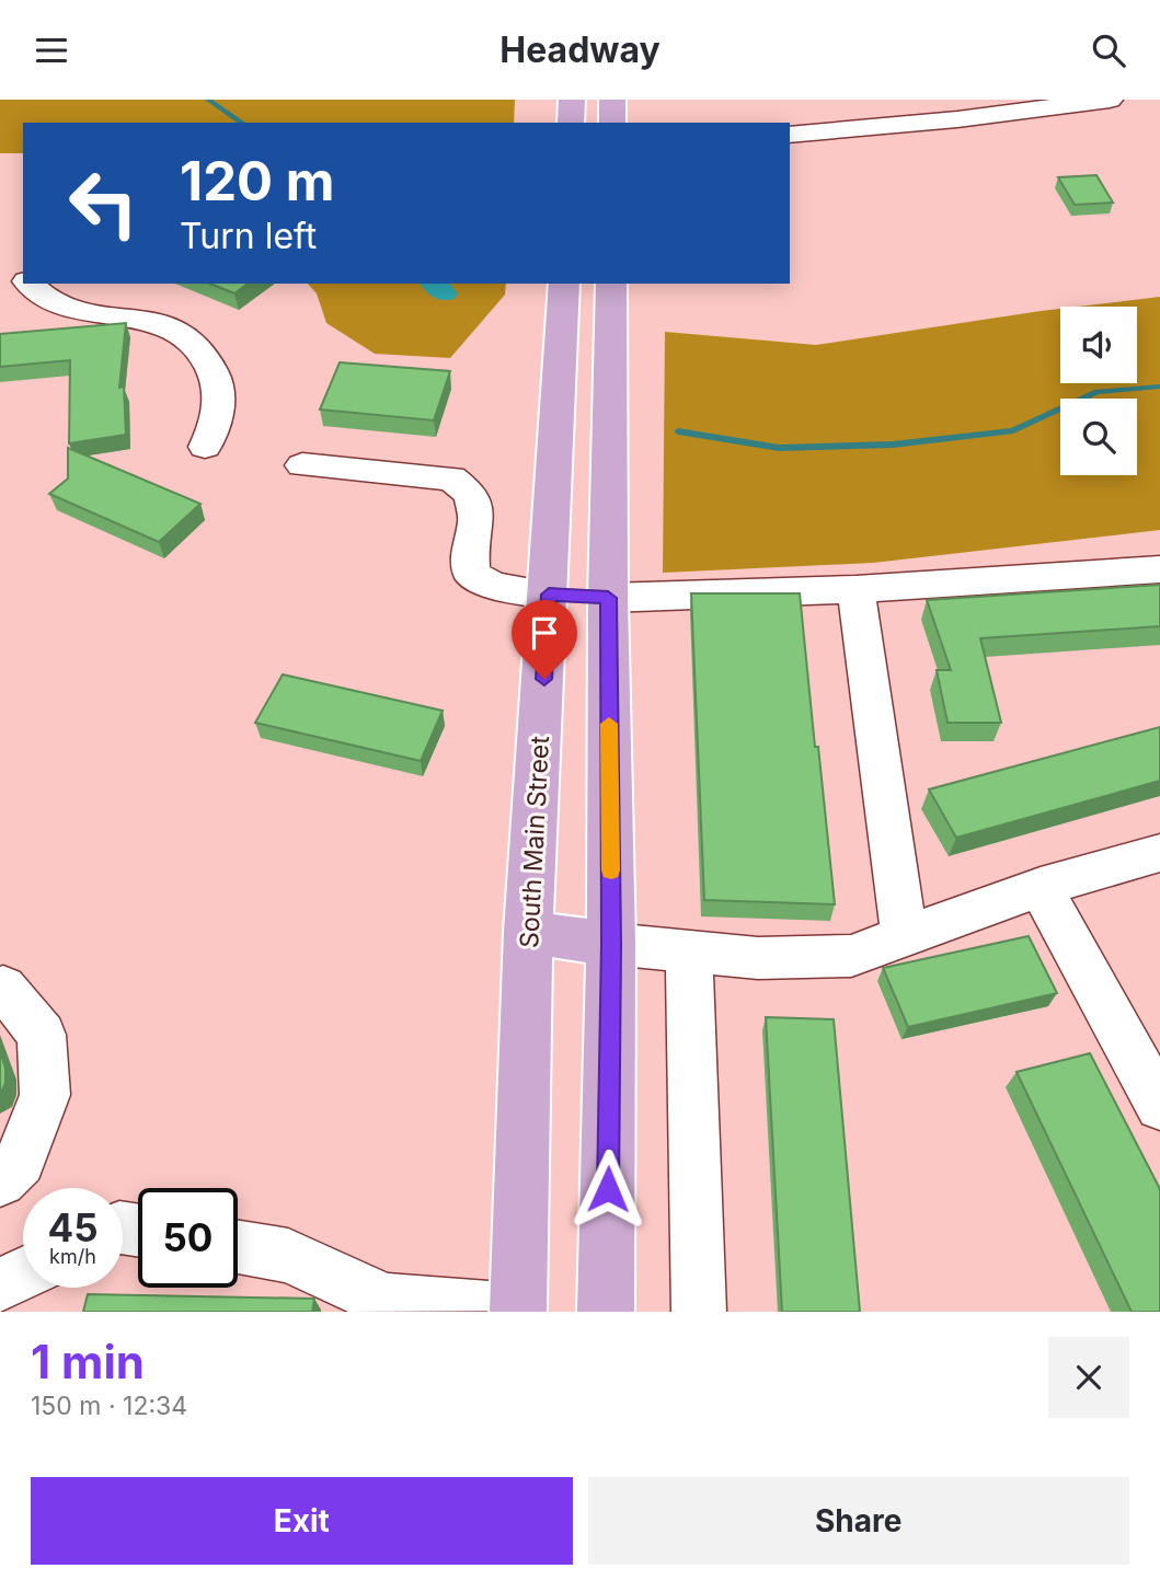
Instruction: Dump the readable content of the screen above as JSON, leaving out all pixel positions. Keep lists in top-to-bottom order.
{
  "streets": {
    "main road": ["South Main Street"]
  },
  "page": {
    "header": "Headway",
    "turn": ["120 m", "Turn left"],
    "speed": "45 km/h",
    "limit": "50",
    "heading": ["1 min", "150 m · 12:34"],
    "buttons": ["Exit", "Share"]
  }
}
